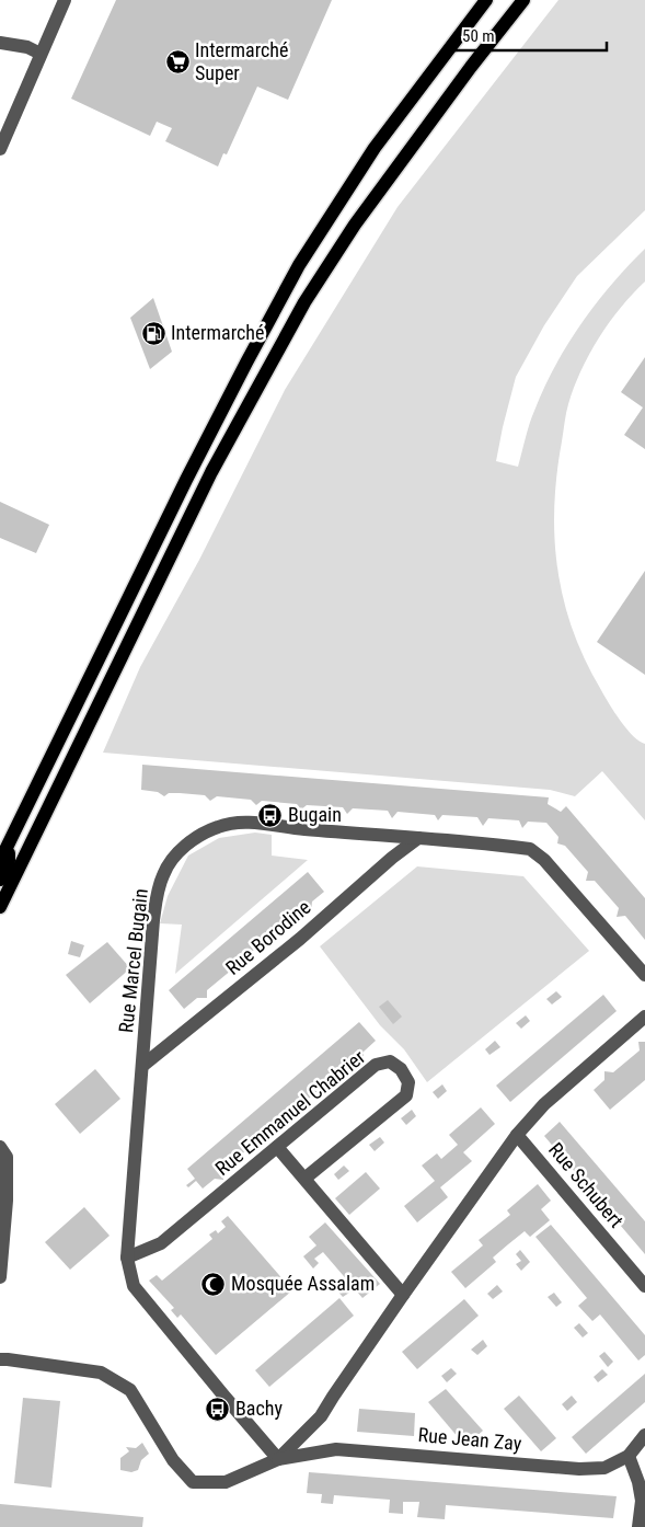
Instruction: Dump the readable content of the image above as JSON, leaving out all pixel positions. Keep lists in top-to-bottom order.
{
  "streets": {
    "street": [
      "Rue Borodine",
      "Rue Marcel Bugain",
      "Rue Emmanuel Chabrier",
      "Rue Schubert",
      "Rue Jean Zay"
    ]
  },
  "crossings": [
    ["Rue Borodine", "Rue Marcel Bugain"],
    ["Rue Marcel Bugain", "Rue Emmanuel Chabrier"],
    ["Rue Marcel Bugain", "Rue Jean Zay"]
  ],
  "places": {
    "supermarket": ["Intermarché Super"],
    "fuel station": ["Intermarché"],
    "bus stop": ["Bugain", "Bachy"],
    "mosque": ["Mosquée Assalam"]
  },
  "scale_bar": "50 m"
}
